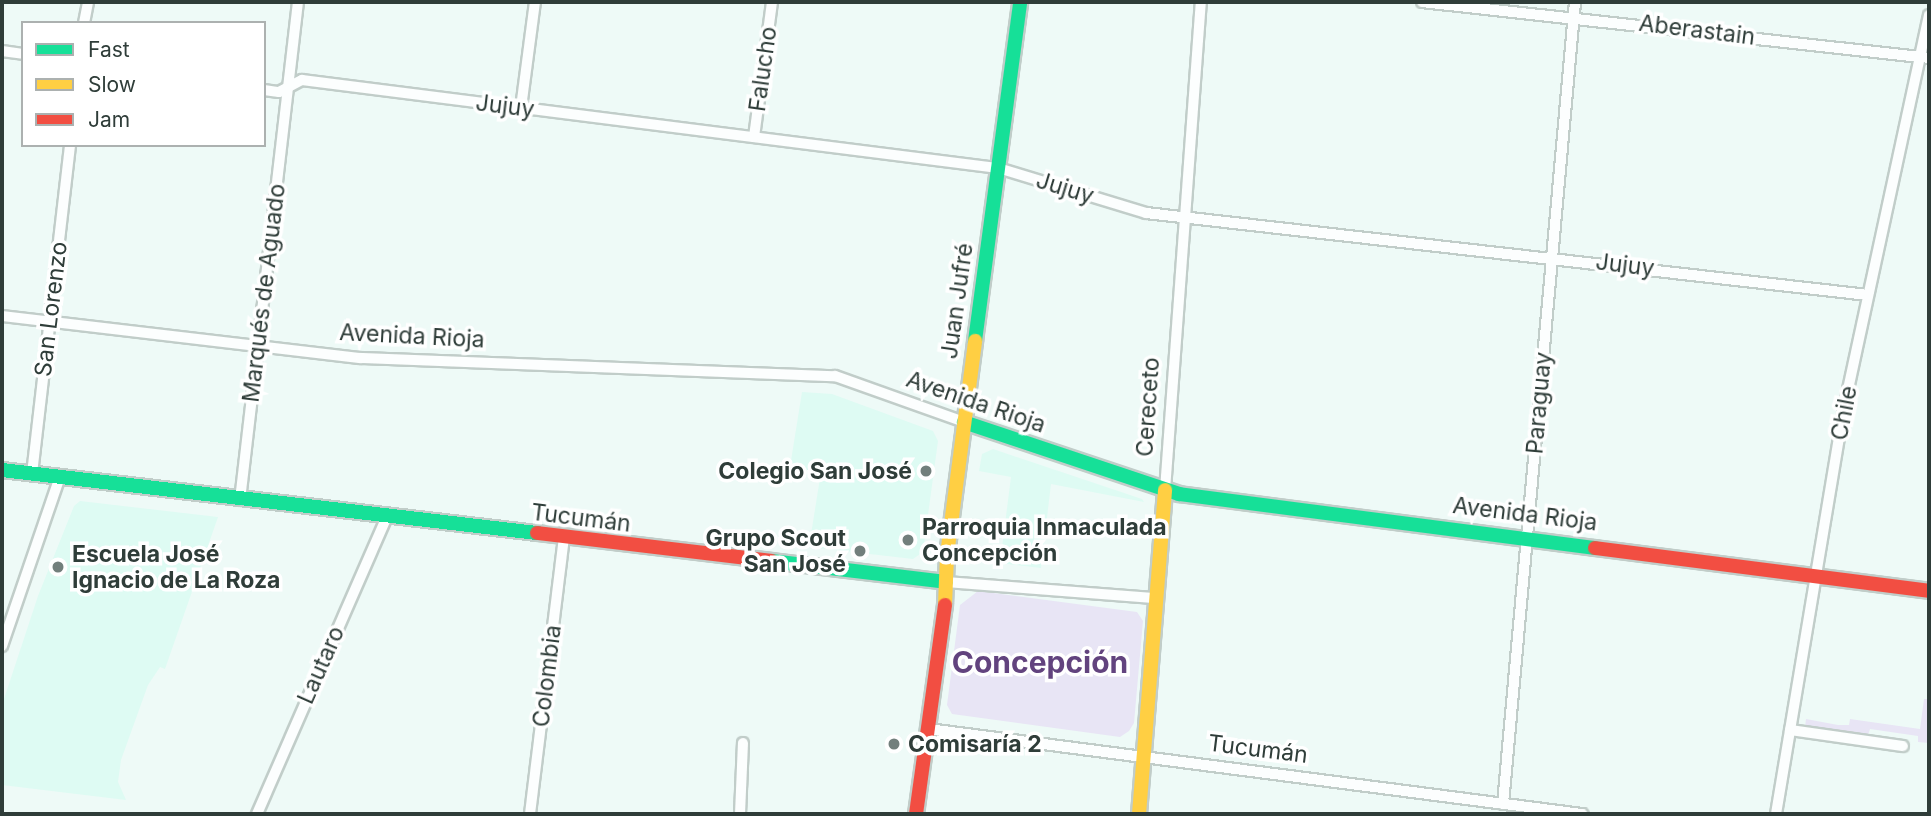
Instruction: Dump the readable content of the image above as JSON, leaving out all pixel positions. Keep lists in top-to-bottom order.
{
  "streets": {
    "main road": [
      "Juan Jufré",
      "Avenida Rioja",
      "Cereceto",
      "Tucumán"
    ],
    "street": [
      "Aberastain",
      "Falucho",
      "Jujuy",
      "Marqués de Aguado",
      "San Lorenzo",
      "Paraguay",
      "Chile",
      "Lautaro",
      "Colombia"
    ]
  },
  "crossings": [
    ["Aberastain", "Paraguay"],
    ["Aberastain", "Chile"],
    ["Falucho", "Jujuy"],
    ["Jujuy", "Marqués de Aguado"],
    ["Jujuy", "Juan Jufré"],
    ["Jujuy", "Paraguay"],
    ["Jujuy", "Cereceto"],
    ["Jujuy", "Chile"],
    ["Marqués de Aguado", "Avenida Rioja"],
    ["Marqués de Aguado", "Tucumán"],
    ["Juan Jufré", "Avenida Rioja"],
    ["Juan Jufré", "Tucumán"],
    ["San Lorenzo", "Avenida Rioja"],
    ["San Lorenzo", "Tucumán"],
    ["Avenida Rioja", "Paraguay"],
    ["Avenida Rioja", "Cereceto"],
    ["Avenida Rioja", "Chile"],
    ["Paraguay", "Tucumán"],
    ["Cereceto", "Tucumán"],
    ["Tucumán", "Lautaro"],
    ["Tucumán", "Colombia"]
  ],
  "districts": ["Concepción"],
  "places": [
    "Colegio San José",
    "Parroquia Inmaculada Concepción",
    "Grupo Scout San José",
    "Escuela José Ignacio de La Roza",
    "Comisaría 2"
  ],
  "legend": ["Fast", "Slow", "Jam"]
}
